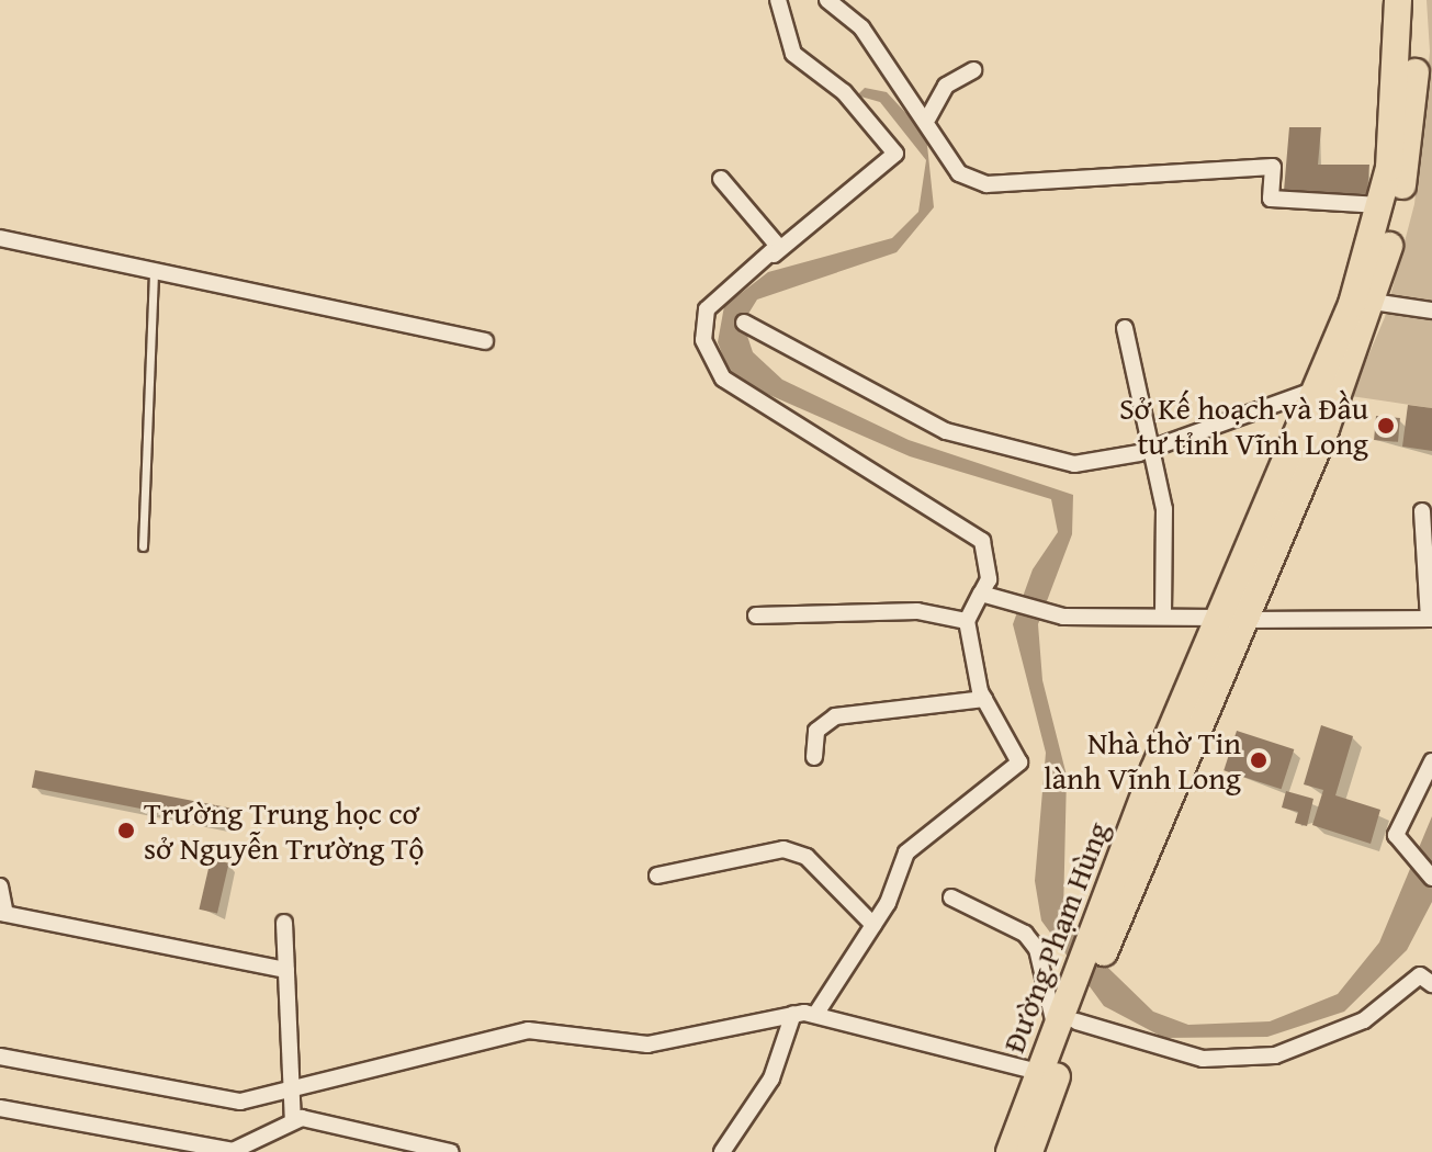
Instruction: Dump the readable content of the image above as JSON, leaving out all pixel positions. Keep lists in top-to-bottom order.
{
  "streets": {
    "main road": ["Đường Phạm Hùng"]
  },
  "places": ["Sở Kế hoạch và Đầu tư tỉnh Vĩnh Long", "Nhà thờ Tin lành Vĩnh Long", "Trường Trung học cơ sở Nguyễn Trường Tộ"]
}
